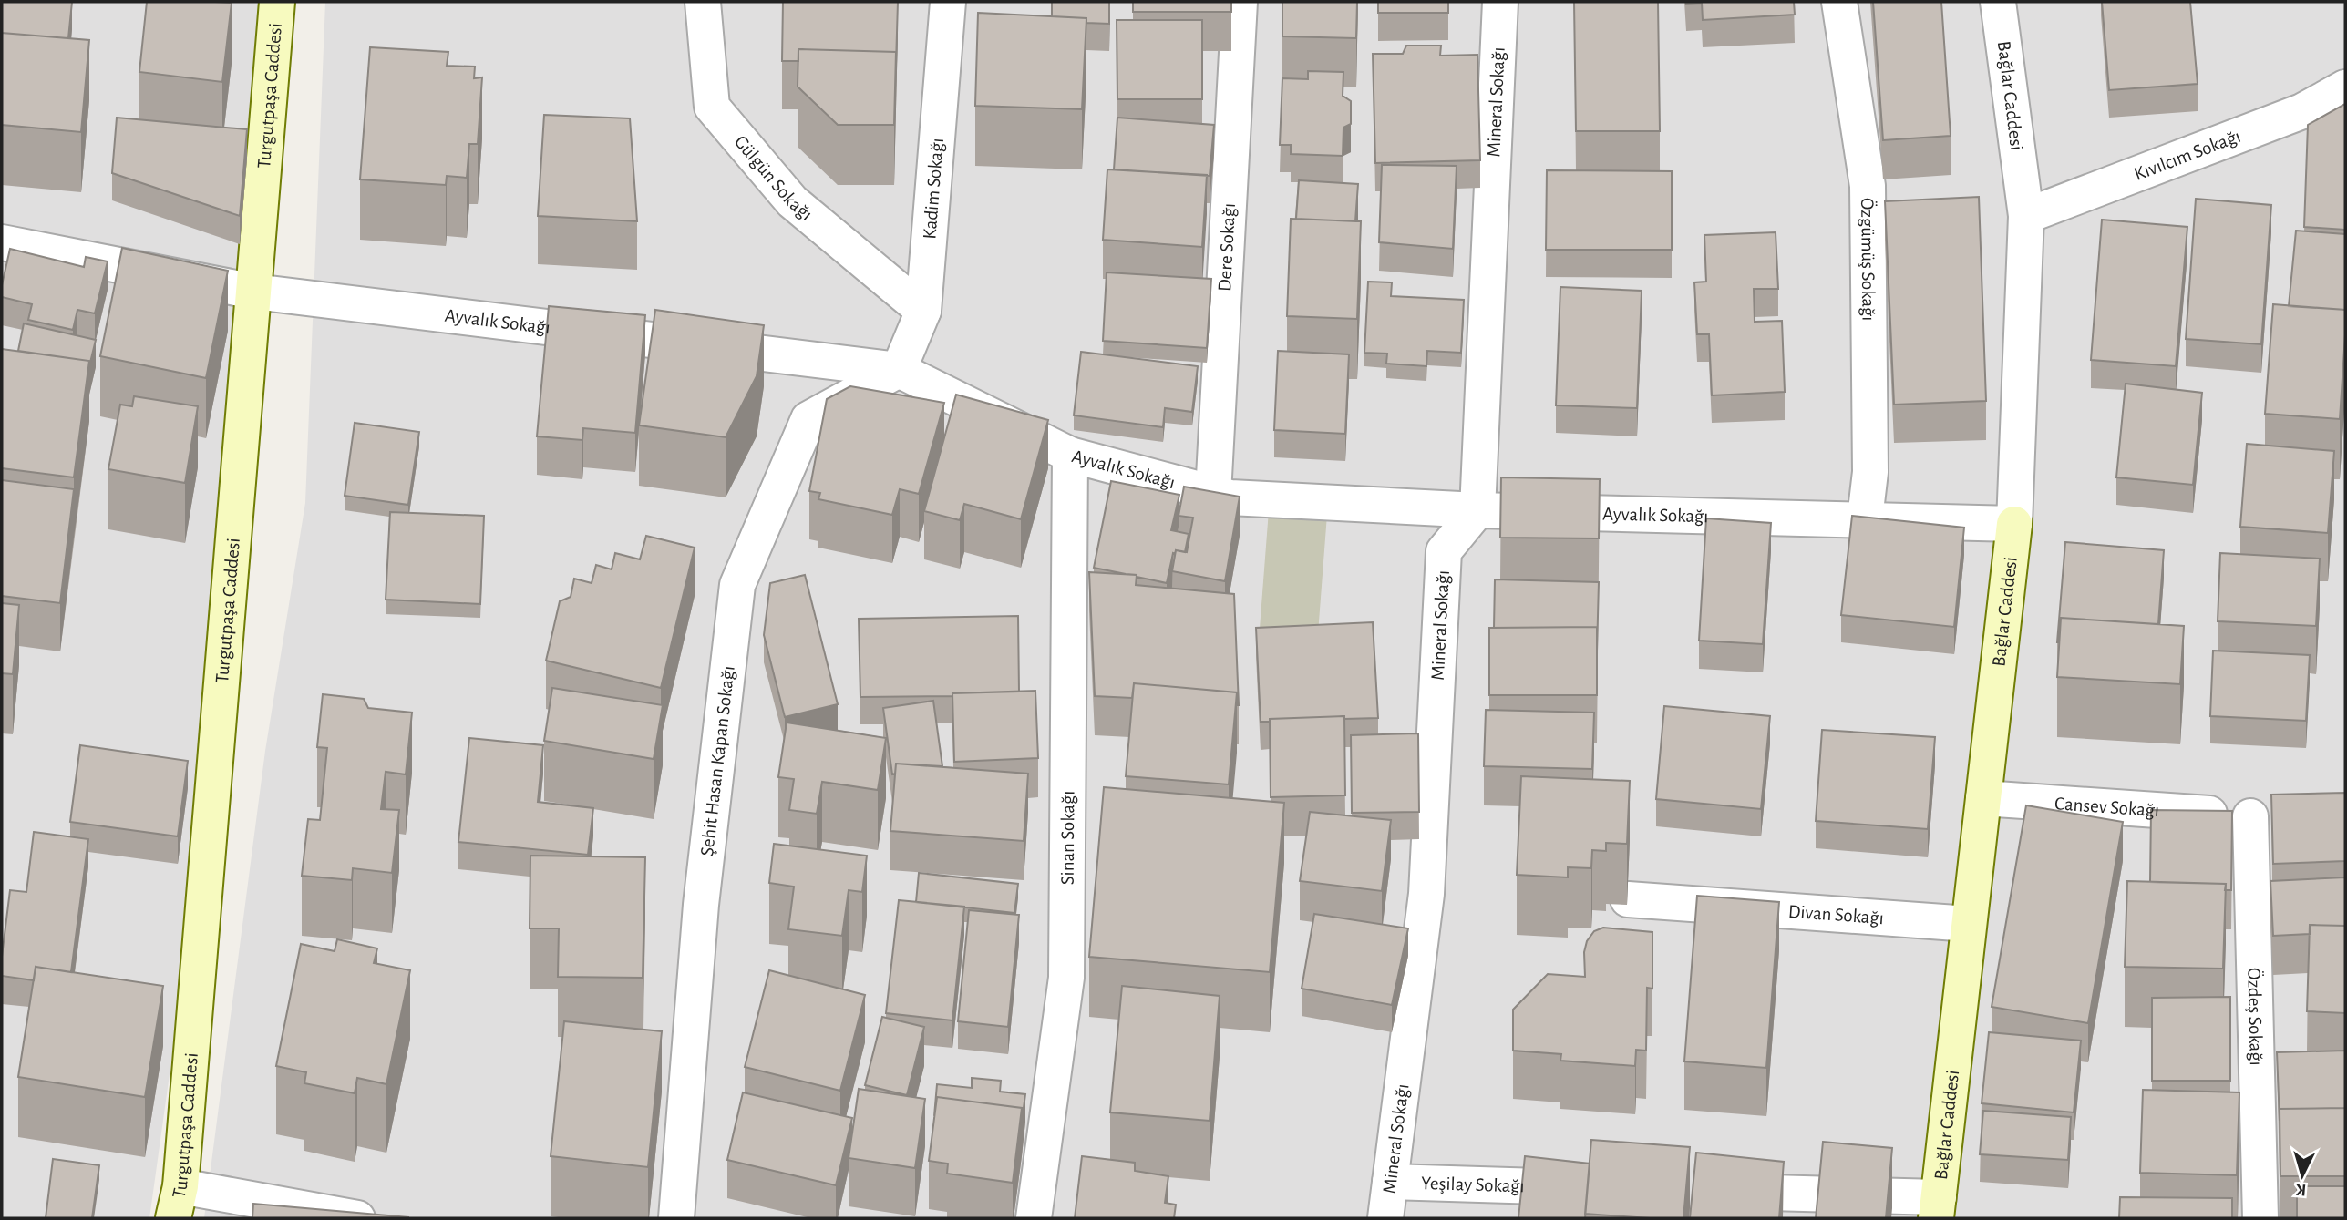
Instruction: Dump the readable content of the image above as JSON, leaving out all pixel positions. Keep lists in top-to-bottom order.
{
  "streets": {
    "street": [
      "Turgutpaşa Caddesi",
      "Bağlar Caddesi",
      "Mineral Sokağı",
      "Kıvılcım Sokağı",
      "Gülgün Sokağı",
      "Kadim Sokağı",
      "Dere Sokağı",
      "Özgümüş Sokağı",
      "Ayvalık Sokağı",
      "Şehit Hasan Kapan Sokağı",
      "Cansev Sokağı",
      "Sinan Sokağı",
      "Divan Sokağı",
      "Özdeş Sokağı",
      "Yeşilay Sokağı"
    ]
  },
  "crossings": [
    ["Turgutpaşa Caddesi", "Ayvalık Sokağı"],
    ["Bağlar Caddesi", "Kıvılcım Sokağı"],
    ["Bağlar Caddesi", "Ayvalık Sokağı"],
    ["Bağlar Caddesi", "Cansev Sokağı"],
    ["Bağlar Caddesi", "Divan Sokağı"],
    ["Mineral Sokağı", "Ayvalık Sokağı"],
    ["Mineral Sokağı", "Yeşilay Sokağı"],
    ["Gülgün Sokağı", "Kadim Sokağı"],
    ["Kadim Sokağı", "Ayvalık Sokağı"],
    ["Kadim Sokağı", "Şehit Hasan Kapan Sokağı"],
    ["Dere Sokağı", "Ayvalık Sokağı"],
    ["Özgümüş Sokağı", "Ayvalık Sokağı"],
    ["Ayvalık Sokağı", "Şehit Hasan Kapan Sokağı"],
    ["Ayvalık Sokağı", "Sinan Sokağı"],
    ["Cansev Sokağı", "Özdeş Sokağı"]
  ],
  "north": "bottom"
}
